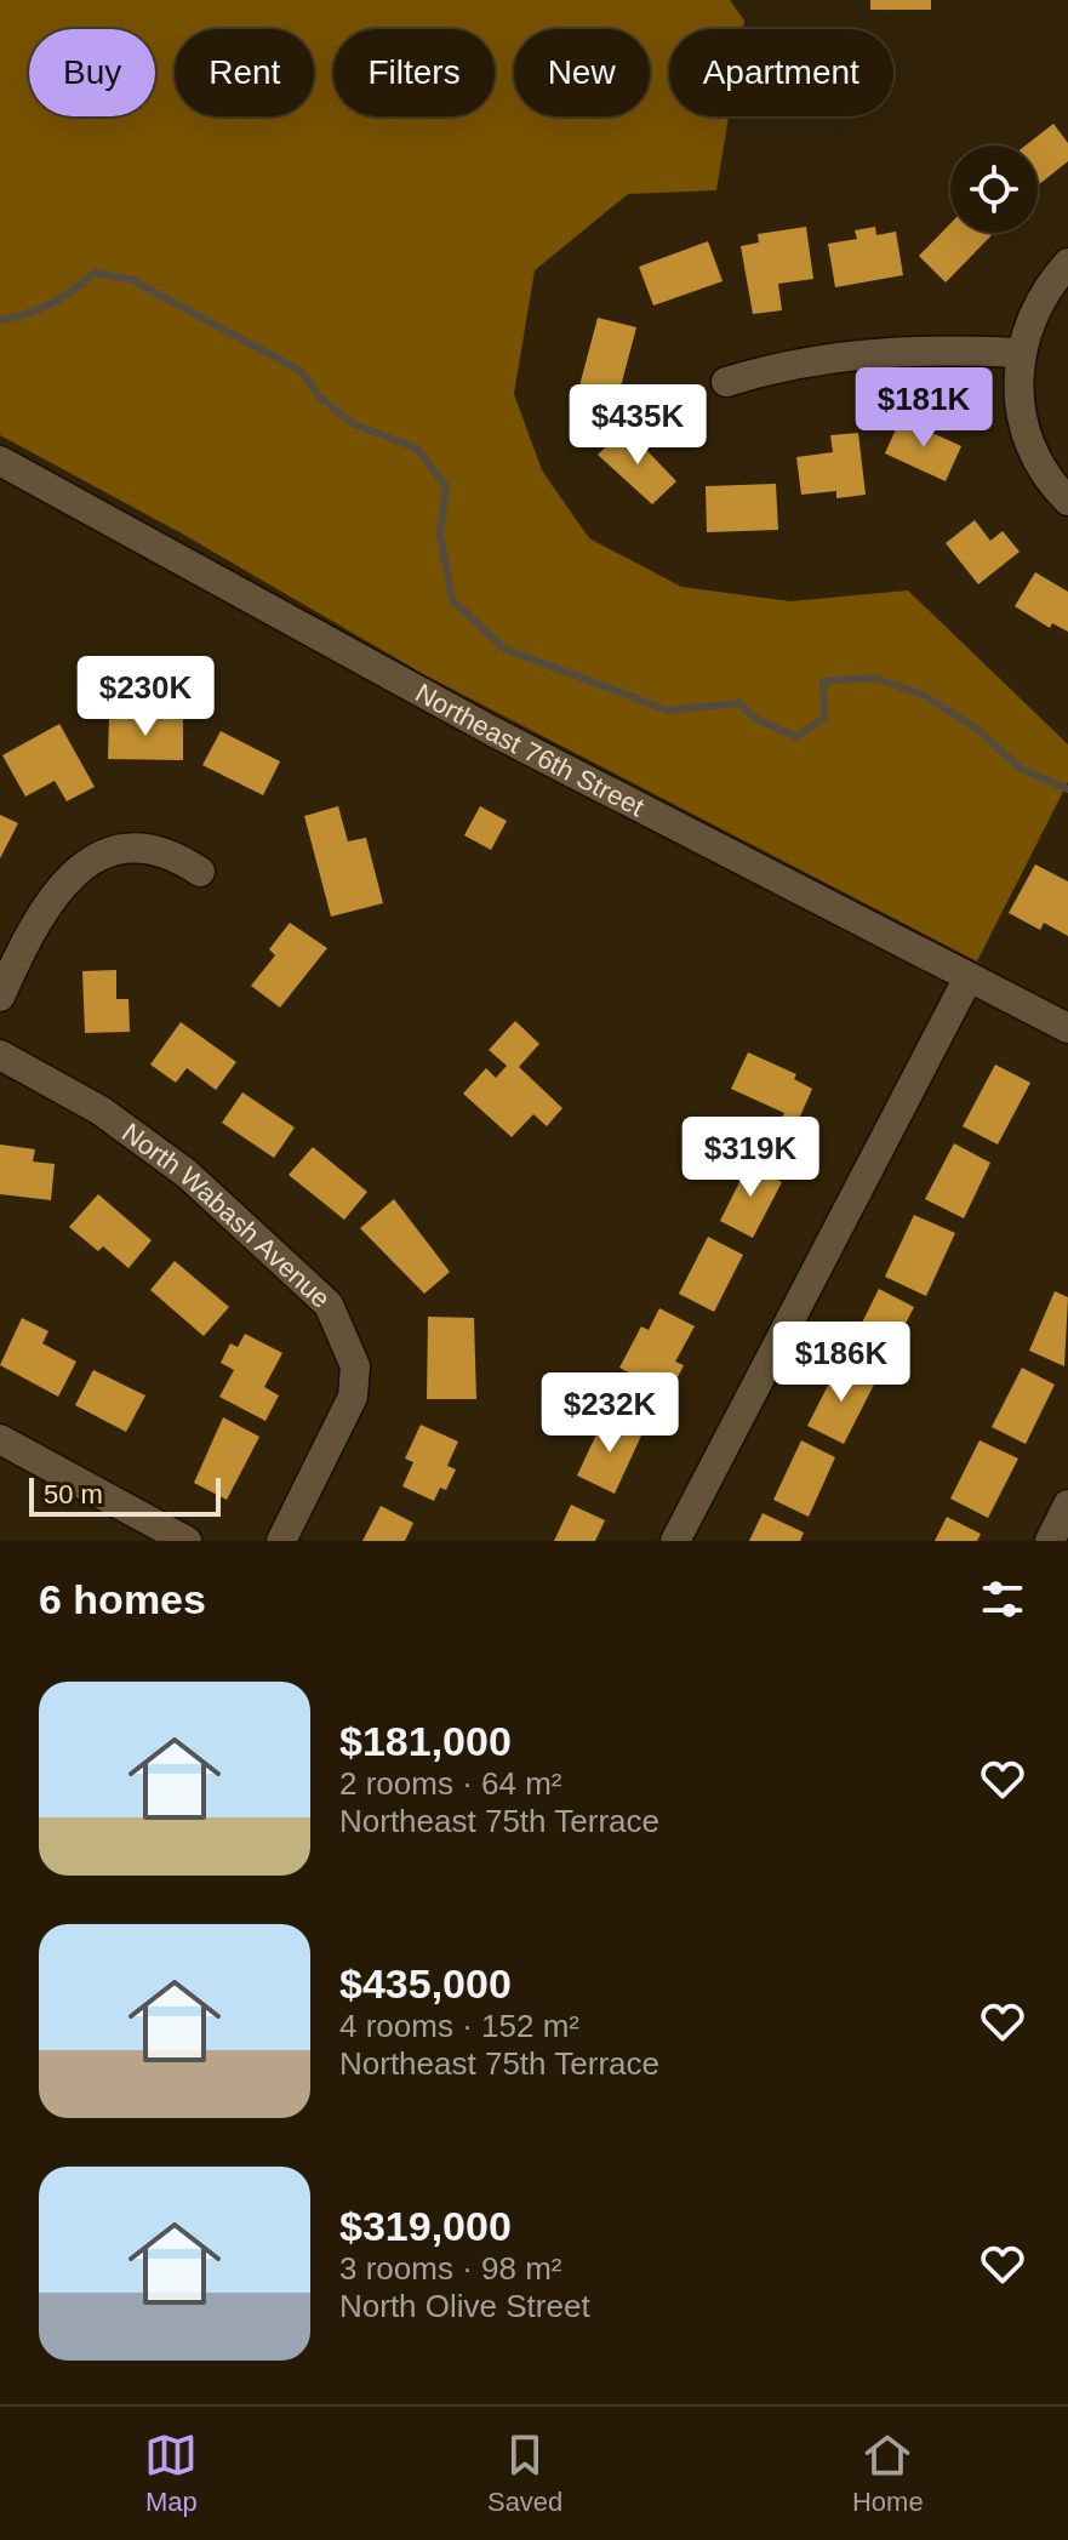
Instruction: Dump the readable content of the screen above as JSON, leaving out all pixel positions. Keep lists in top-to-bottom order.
{
  "streets": {
    "street": ["Northeast 76th Street", "North Wabash Avenue"]
  },
  "scale_bar": "50 m",
  "page": {
    "chip": [
      "Buy",
      "Rent",
      "Filters",
      "New",
      "Apartment"
    ],
    "price": [
      "$181K",
      "$435K",
      "$230K",
      "$319K",
      "$186K",
      "$232K"
    ],
    "scale": "50 m",
    "heading": "6 homes",
    "list": [
      {
        "name": "$181,000",
        "note": "2 rooms · 64 m² · Northeast 75th Terrace"
      },
      {
        "name": "$435,000",
        "note": "4 rooms · 152 m² · Northeast 75th Terrace"
      },
      {
        "name": "$319,000",
        "note": "3 rooms · 98 m² · North Olive Street"
      }
    ],
    "tabs": ["Map", "Saved", "Home"]
  }
}
